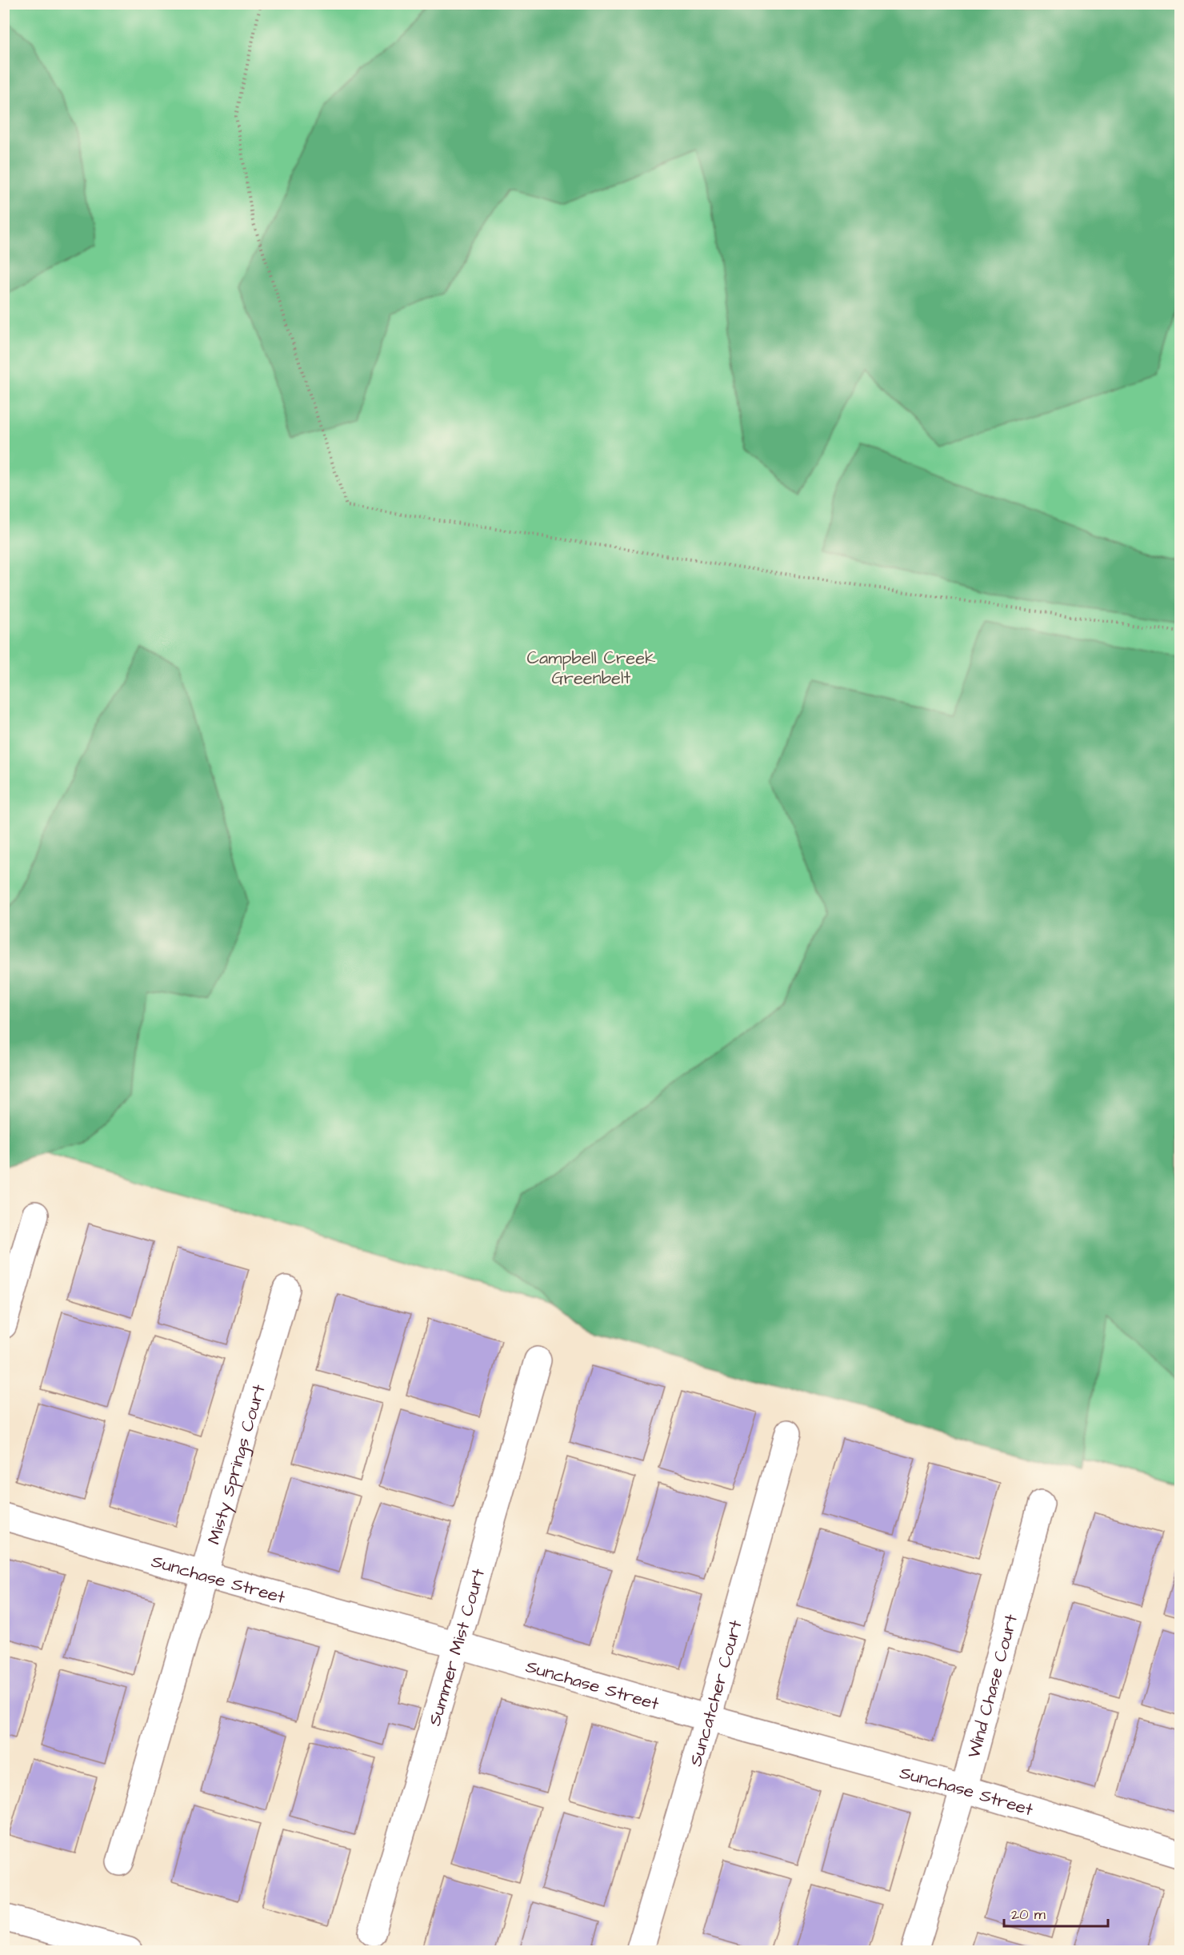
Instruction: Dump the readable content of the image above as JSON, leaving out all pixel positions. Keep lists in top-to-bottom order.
{
  "streets": {
    "street": [
      "Misty Springs Court",
      "Sunchase Street",
      "Summer Mist Court",
      "Wind Chase Court",
      "Suncatcher Court"
    ]
  },
  "crossings": [
    ["Misty Springs Court", "Sunchase Street"],
    ["Sunchase Street", "Summer Mist Court"],
    ["Sunchase Street", "Wind Chase Court"],
    ["Sunchase Street", "Suncatcher Court"]
  ],
  "parks": ["Campbell Creek Greenbelt"],
  "scale_bar": "20 m"
}
